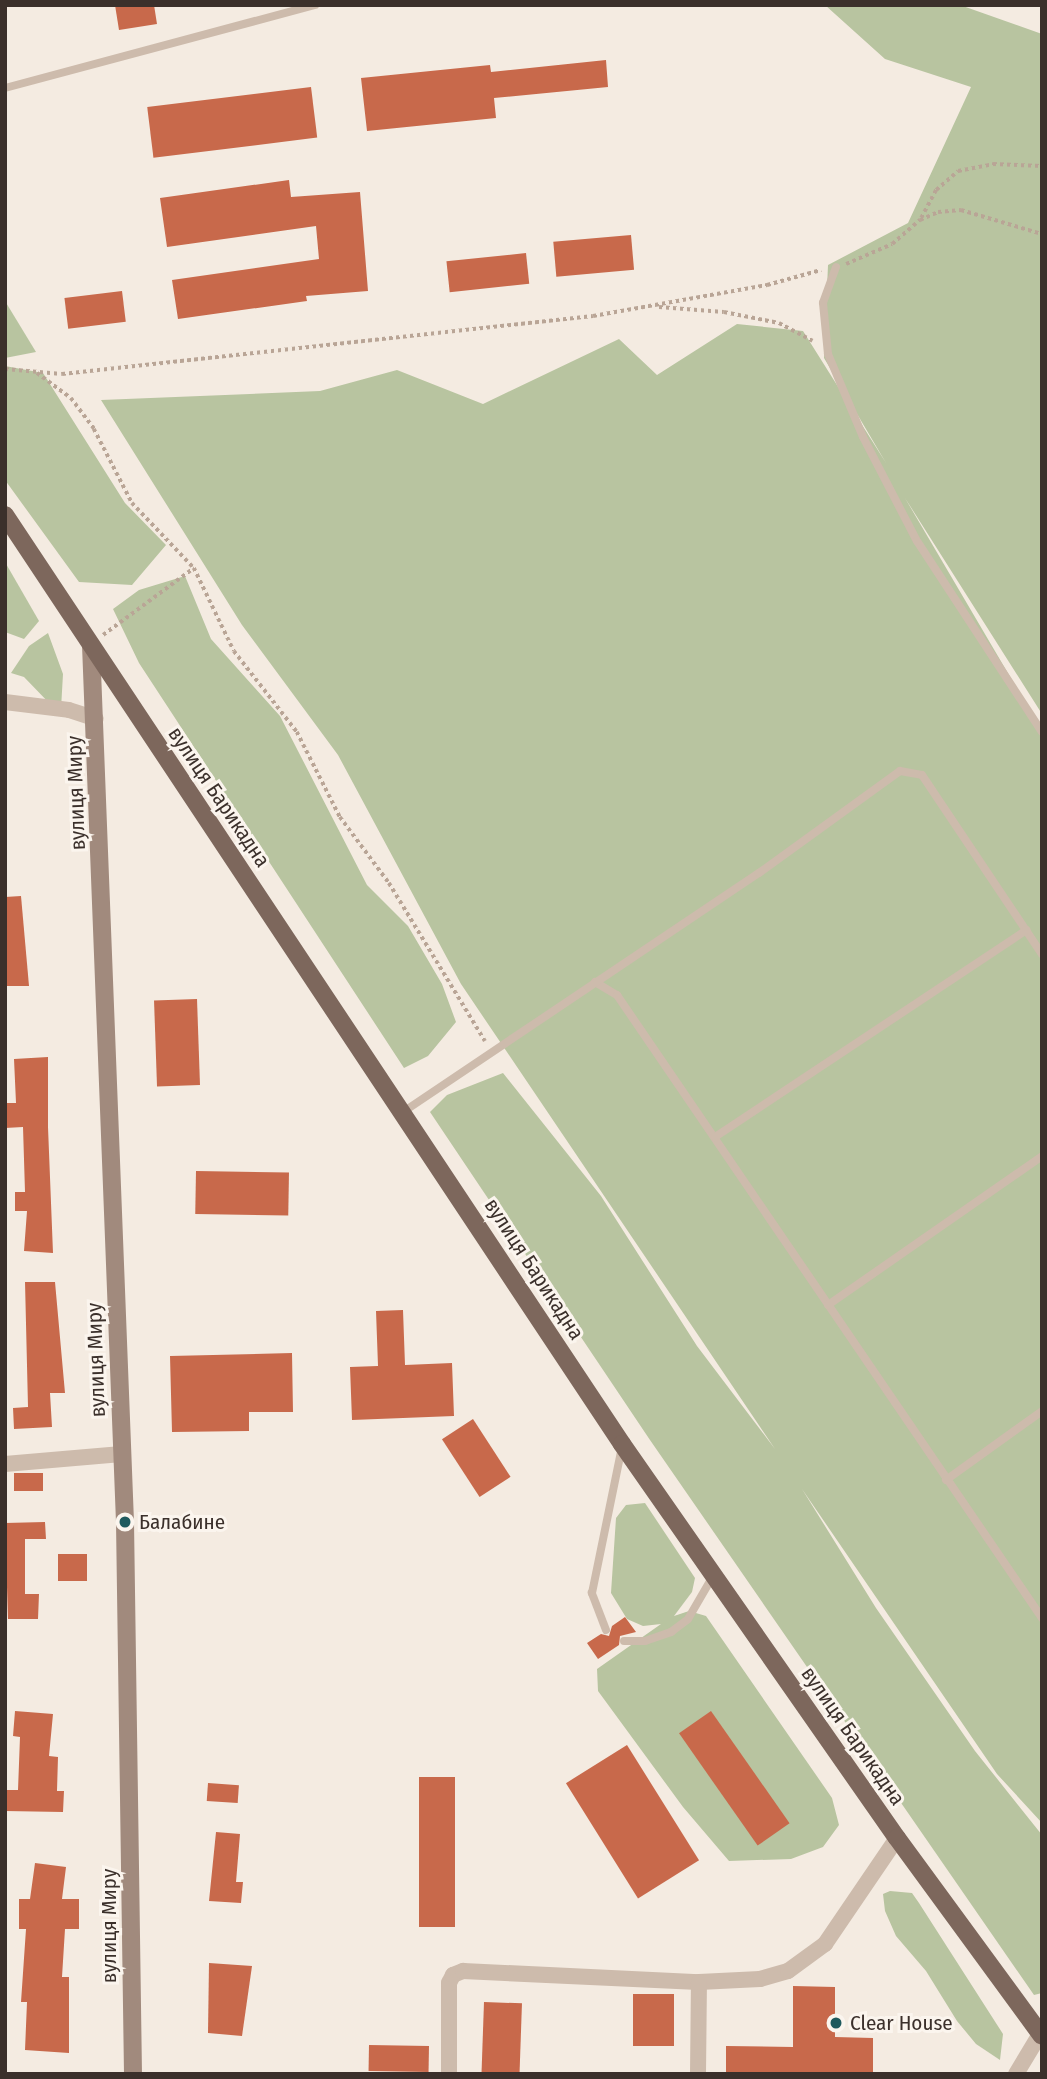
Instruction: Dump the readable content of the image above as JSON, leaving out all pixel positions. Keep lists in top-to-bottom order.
{
  "streets": {
    "main road": ["вулиця Барикадна"],
    "street": ["вулиця Миру"]
  },
  "crossings": [
    ["вулиця Миру", "вулиця Барикадна"]
  ],
  "places": ["Балабине", "Clear House"]
}
